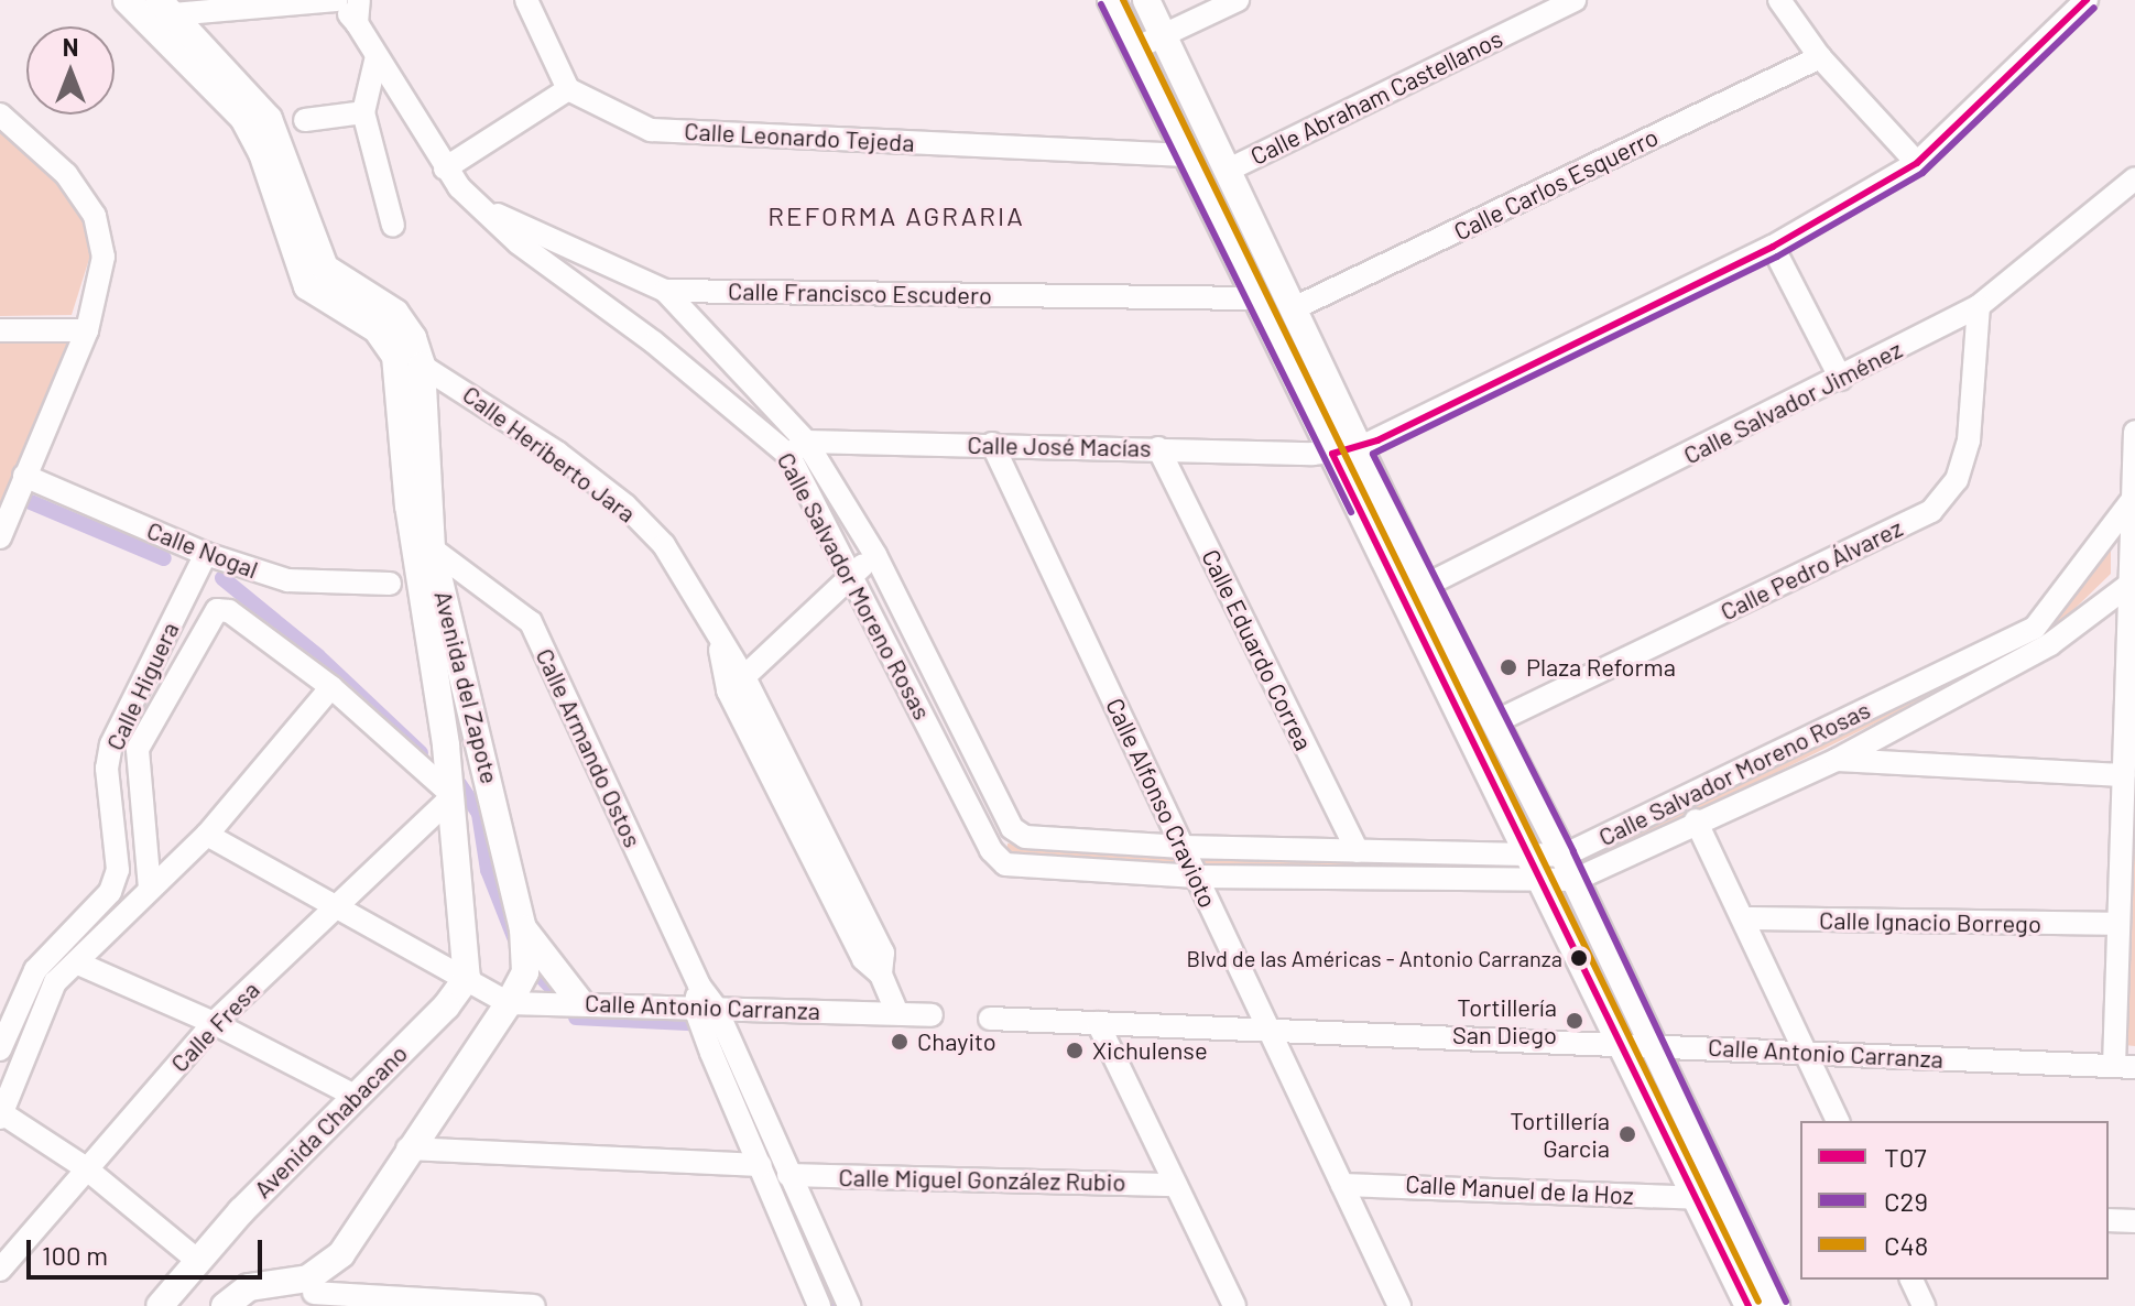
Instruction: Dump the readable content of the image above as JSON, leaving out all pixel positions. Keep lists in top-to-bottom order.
{
  "streets": {
    "main road": ["Avenida del Zapote", "Avenida Chabacano"],
    "street": [
      "Calle Abraham Castellanos",
      "Calle Leonardo Tejeda",
      "Calle Carlos Esquerro",
      "Calle Francisco Escudero",
      "Calle Salvador Jiménez",
      "Calle José Macías",
      "Calle Heriberto Jara",
      "Calle Nogal",
      "Calle Pedro Álvarez",
      "Calle Salvador Moreno Rosas",
      "Calle Eduardo Correa",
      "Calle Higuera",
      "Calle Armando Ostos",
      "Calle Alfonso Cravioto",
      "Calle Ignacio Borrego",
      "Calle Antonio Carranza",
      "Calle Fresa",
      "Calle Miguel González Rubio",
      "Calle Manuel de la Hoz"
    ]
  },
  "crossings": [
    ["Calle Francisco Escudero", "Calle Salvador Moreno Rosas"],
    ["Calle Salvador Jiménez", "Calle Pedro Álvarez"],
    ["Calle José Macías", "Calle Salvador Moreno Rosas"],
    ["Calle José Macías", "Calle Eduardo Correa"],
    ["Calle José Macías", "Calle Alfonso Cravioto"],
    ["Calle Heriberto Jara", "Avenida del Zapote"],
    ["Calle Heriberto Jara", "Calle Antonio Carranza"],
    ["Calle Nogal", "Calle Higuera"],
    ["Calle Nogal", "Avenida del Zapote"],
    ["Calle Nogal", "Calle Fresa"],
    ["Calle Salvador Moreno Rosas", "Calle Eduardo Correa"],
    ["Calle Salvador Moreno Rosas", "Calle Alfonso Cravioto"],
    ["Avenida del Zapote", "Calle Armando Ostos"],
    ["Avenida del Zapote", "Calle Antonio Carranza"],
    ["Avenida del Zapote", "Calle Fresa"],
    ["Avenida del Zapote", "Avenida Chabacano"],
    ["Calle Armando Ostos", "Calle Antonio Carranza"],
    ["Calle Armando Ostos", "Calle Miguel González Rubio"],
    ["Calle Alfonso Cravioto", "Calle Antonio Carranza"],
    ["Calle Alfonso Cravioto", "Calle Manuel de la Hoz"]
  ],
  "districts": ["REFORMA AGRARIA"],
  "places": [
    "Plaza Reforma",
    "Blvd de las Américas - Antonio Carranza",
    "Tortillería San Diego",
    "Chayito",
    "Xichulense",
    "Tortillería Garcia"
  ],
  "lines": ["transit line T07", "transit line C48", "transit line C29"],
  "legend": ["T07", "C29", "C48"],
  "scale_bar": "100 m",
  "north": "top"
}
